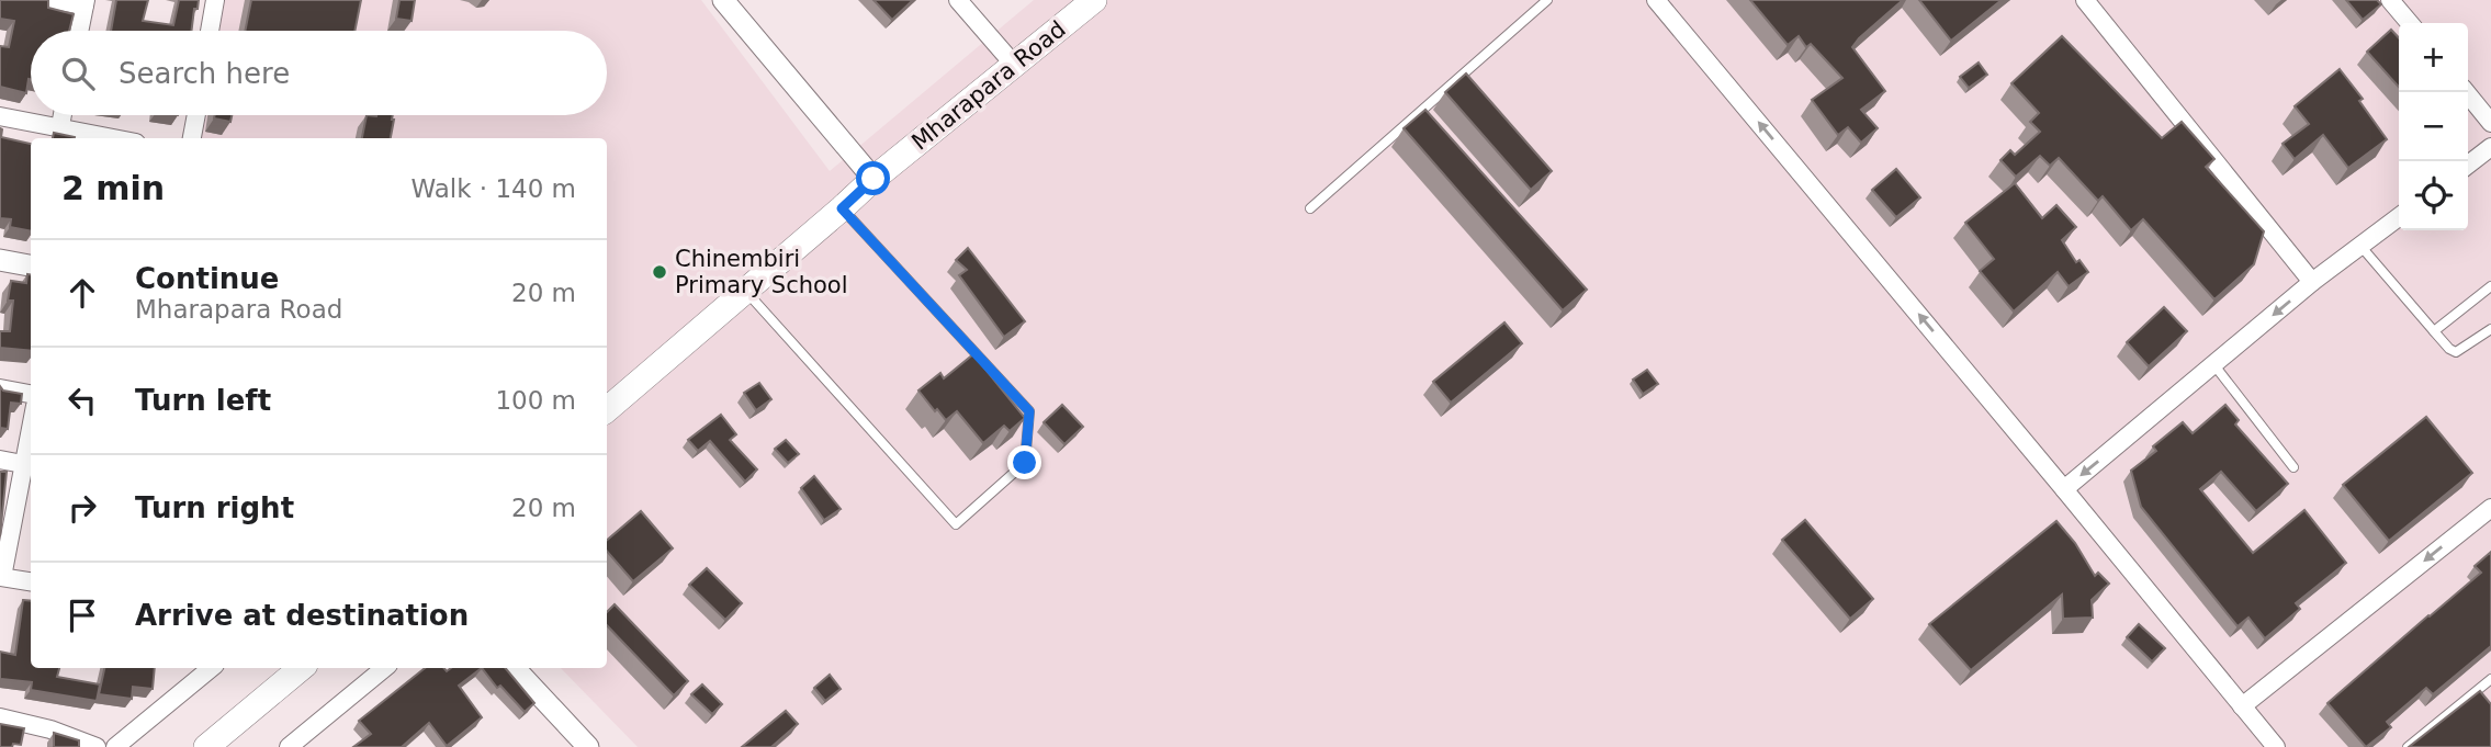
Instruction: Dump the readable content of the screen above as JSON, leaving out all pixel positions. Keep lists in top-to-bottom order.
{
  "streets": {
    "main road": ["Mharapara Road"]
  },
  "places": ["Chinembiri Primary School"],
  "page": {
    "map_buttons": ["+", "−"],
    "search": "Search here",
    "heading": ["2 min", "Walk · 140 m"],
    "list": [
      ["Continue", "Mharapara Road", "20 m"],
      ["Turn left", "100 m"],
      ["Turn right", "20 m"],
      "Arrive at destination"
    ]
  }
}
